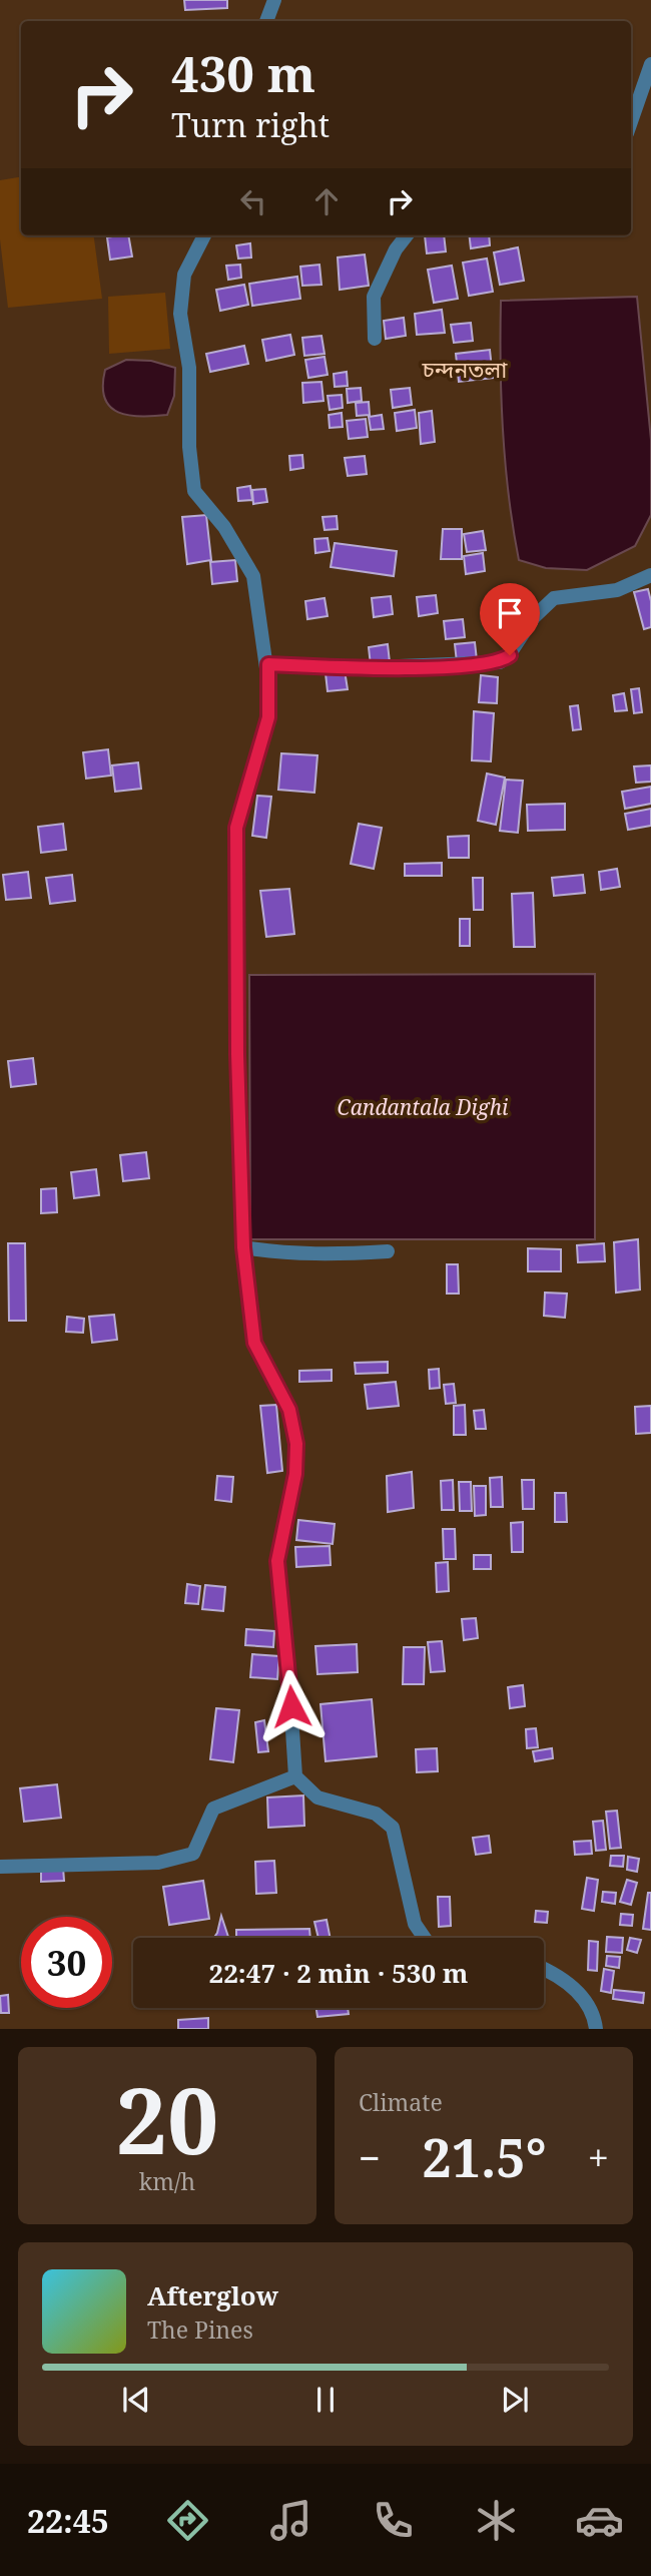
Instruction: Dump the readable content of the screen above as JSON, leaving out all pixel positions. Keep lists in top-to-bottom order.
{
  "districts": ["চন্দনতলা"],
  "water": ["Candantala Dighi"],
  "page": {
    "turn": ["430 m", "Turn right"],
    "limit": "30",
    "trip": "22:47 · 2 min · 530 m",
    "tile": [
      ["20", "km/h"],
      "Climate"
    ],
    "heat": ["−", "21.5°", "+"],
    "song": ["Afterglow", "The Pines"],
    "tabs": "22:45"
  }
}
